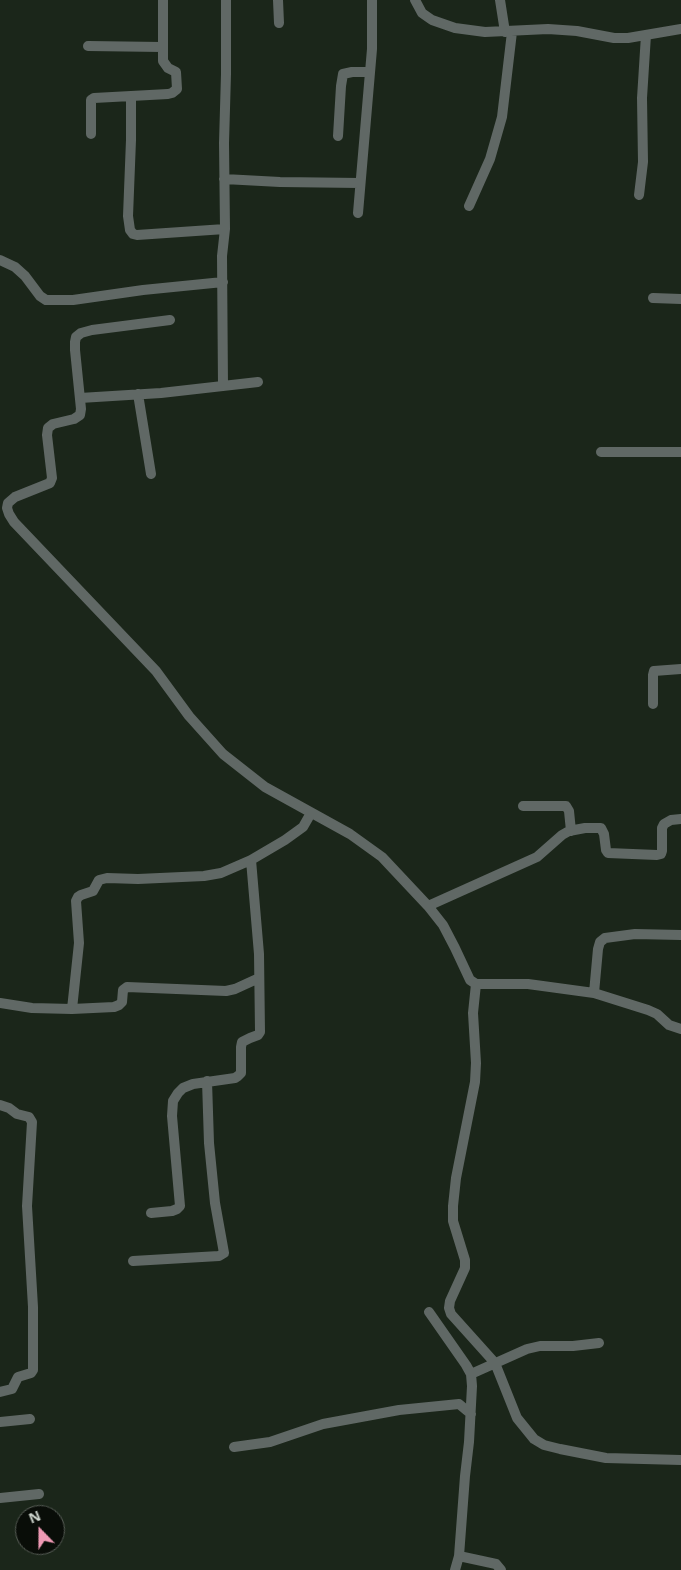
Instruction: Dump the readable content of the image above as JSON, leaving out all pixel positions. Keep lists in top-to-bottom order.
{
  "north": "top"
}
